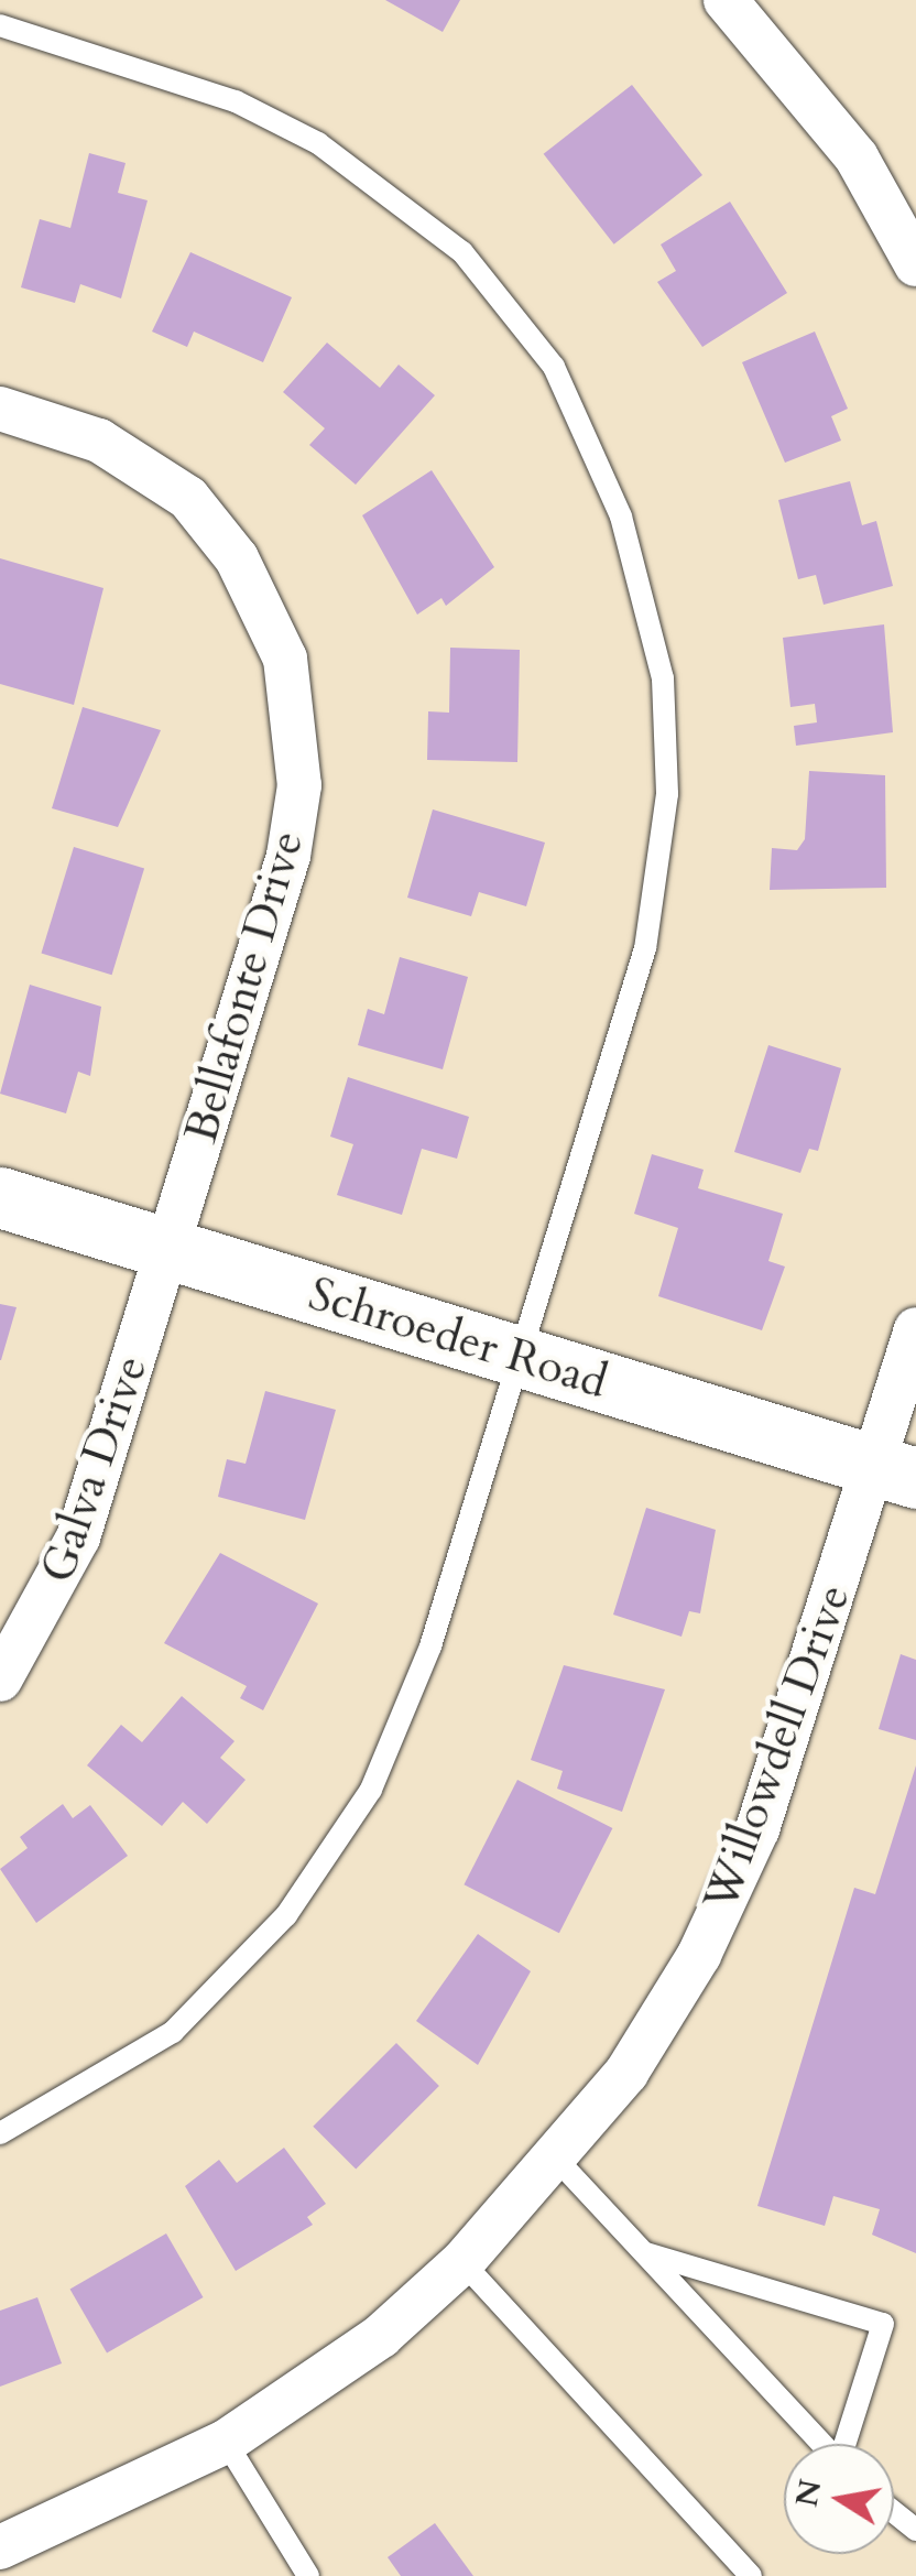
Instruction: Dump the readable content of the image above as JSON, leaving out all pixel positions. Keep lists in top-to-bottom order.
{
  "streets": {
    "street": [
      "Bellafonte Drive",
      "Schroeder Road",
      "Galva Drive",
      "Willowdell Drive"
    ]
  },
  "crossings": [
    ["Bellafonte Drive", "Schroeder Road"],
    ["Bellafonte Drive", "Galva Drive"],
    ["Schroeder Road", "Galva Drive"],
    ["Schroeder Road", "Willowdell Drive"]
  ],
  "north": "left"
}
